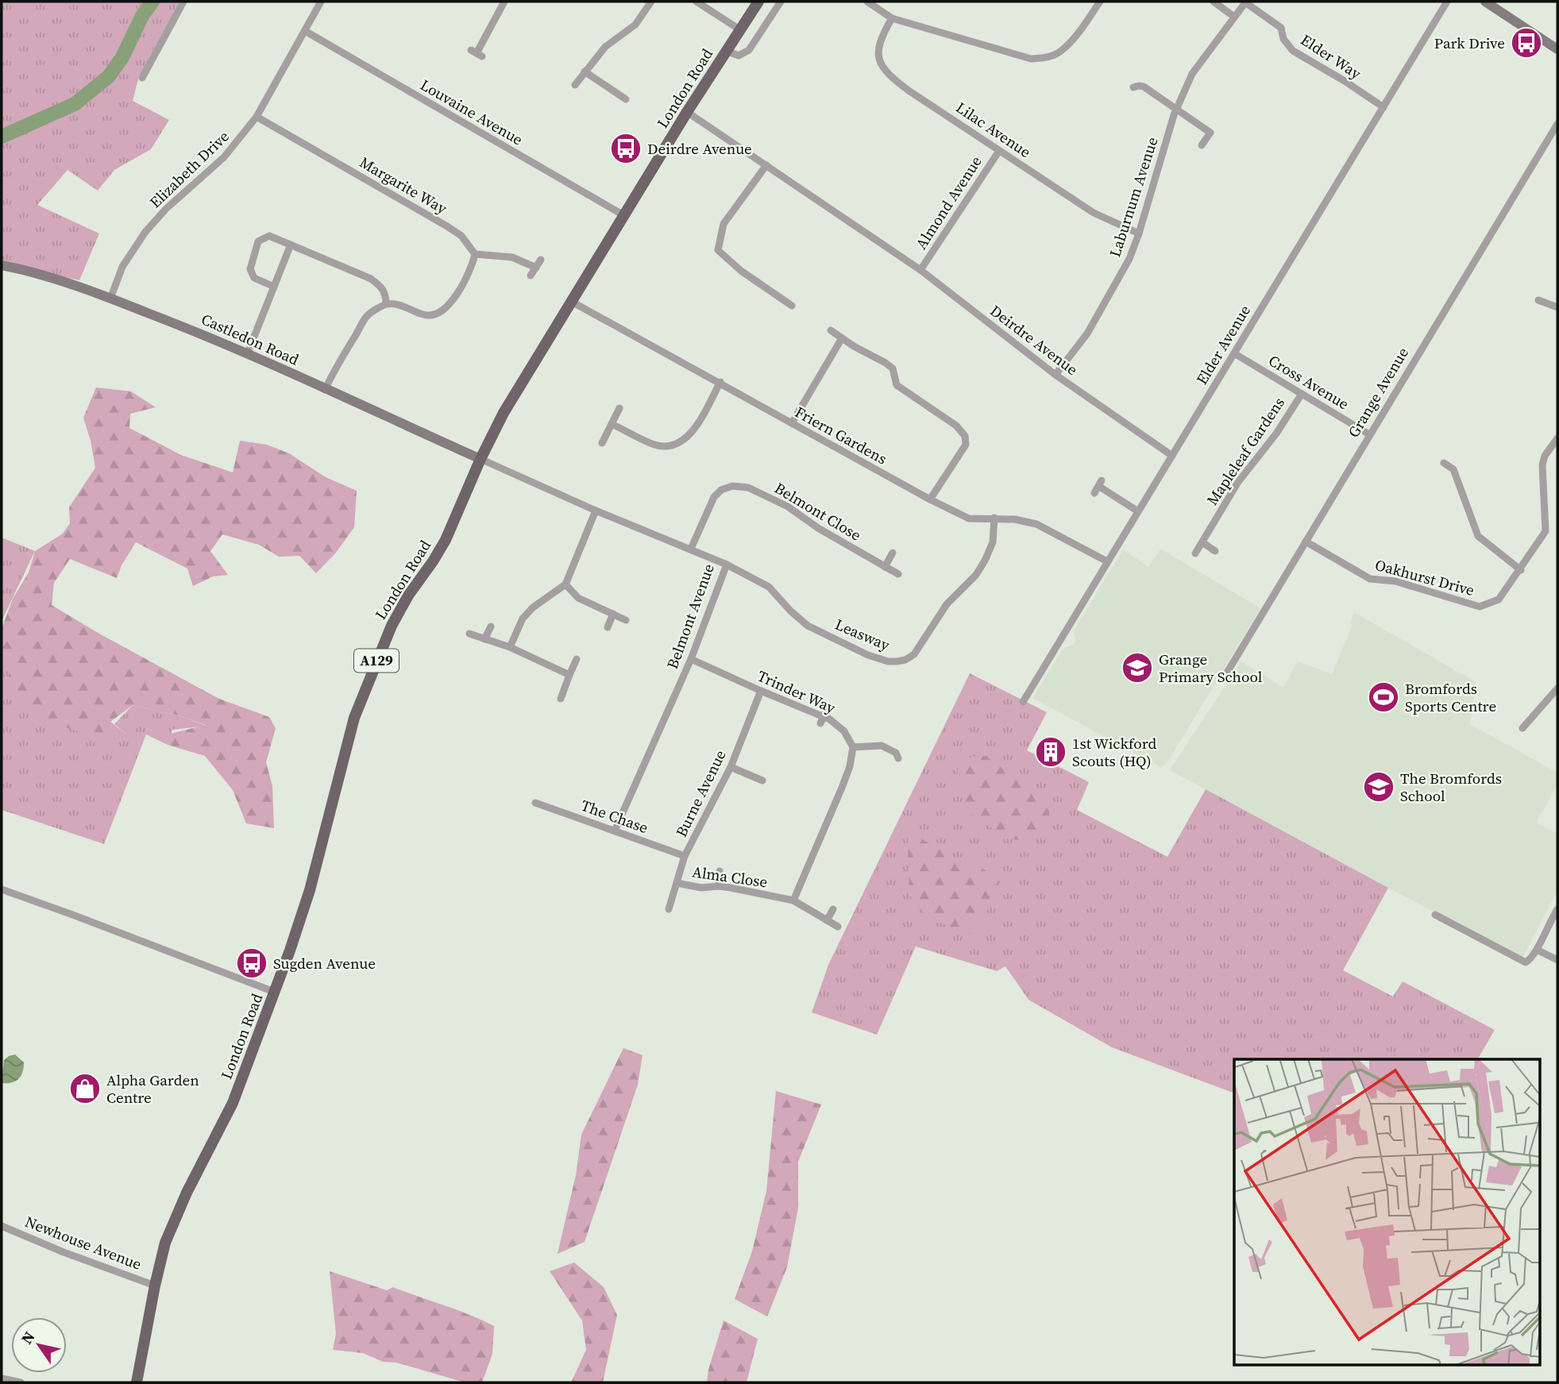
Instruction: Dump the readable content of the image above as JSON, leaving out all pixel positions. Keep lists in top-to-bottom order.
{
  "streets": {
    "main road": ["London Road", "A129"],
    "street": [
      "Elder Way",
      "Louvaine Avenue",
      "Lilac Avenue",
      "Elizabeth Drive",
      "Margarite Way",
      "Laburnum Avenue",
      "Almond Avenue",
      "Castledon Road",
      "Deirdre Avenue",
      "Elder Avenue",
      "Cross Avenue",
      "Grange Avenue",
      "Friern Gardens",
      "Mapleleaf Gardens",
      "Belmont Close",
      "Oakhurst Drive",
      "Belmont Avenue",
      "Leasway",
      "Trinder Way",
      "Burne Avenue",
      "The Chase",
      "Alma Close",
      "Newhouse Avenue"
    ]
  },
  "crossings": [
    ["Elder Way", "Laburnum Avenue"],
    ["Elder Way", "Elder Avenue"],
    ["London Road", "Louvaine Avenue"],
    ["London Road", "Castledon Road"],
    ["London Road", "Deirdre Avenue"],
    ["London Road", "Friern Gardens"],
    ["London Road", "Belmont Avenue"],
    ["London Road", "Newhouse Avenue"],
    ["Louvaine Avenue", "Elizabeth Drive"],
    ["Lilac Avenue", "Laburnum Avenue"],
    ["Lilac Avenue", "Almond Avenue"],
    ["Elizabeth Drive", "Margarite Way"],
    ["Elizabeth Drive", "Castledon Road"],
    ["Laburnum Avenue", "Deirdre Avenue"],
    ["Almond Avenue", "Deirdre Avenue"],
    ["Castledon Road", "Belmont Avenue"],
    ["Deirdre Avenue", "Elder Avenue"],
    ["Elder Avenue", "Cross Avenue"],
    ["Elder Avenue", "Friern Gardens"],
    ["Cross Avenue", "Grange Avenue"],
    ["Cross Avenue", "Mapleleaf Gardens"],
    ["Grange Avenue", "Oakhurst Drive"],
    ["Friern Gardens", "Leasway"],
    ["Belmont Close", "Belmont Avenue"],
    ["Belmont Avenue", "Leasway"],
    ["Belmont Avenue", "Trinder Way"],
    ["Belmont Avenue", "The Chase"],
    ["Trinder Way", "Burne Avenue"],
    ["Burne Avenue", "The Chase"],
    ["Burne Avenue", "Alma Close"]
  ],
  "places": {
    "bus stop": ["Park Drive", "Deirdre Avenue", "Sugden Avenue"],
    "school or university": ["Grange Primary School", "The Bromfords School"],
    "sports": ["Bromfords Sports Centre"],
    "building": ["1st Wickford Scouts (HQ)"],
    "shop": ["Alpha Garden Centre"]
  },
  "north": "top left"
}
